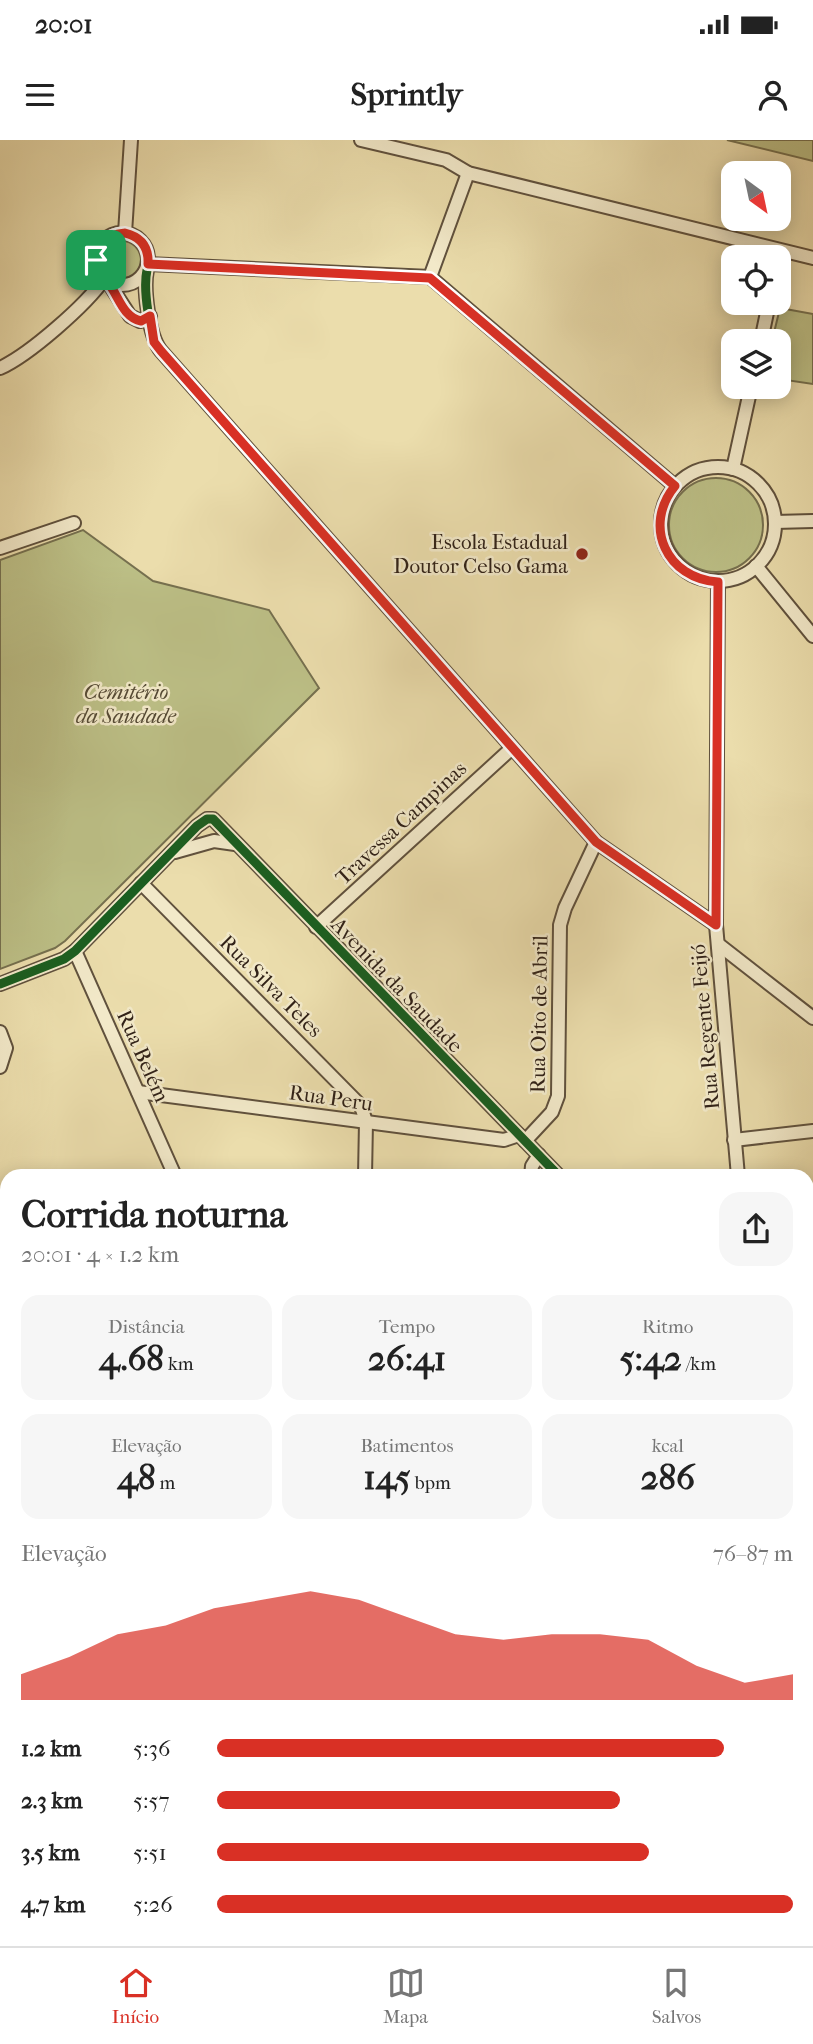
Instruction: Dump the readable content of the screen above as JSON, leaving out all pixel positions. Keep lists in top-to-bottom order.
{
  "streets": {
    "street": [
      "Travessa Campinas",
      "Avenida da Saudade",
      "Rua Silva Teles",
      "Rua Oito de Abril",
      "Rua Regente Feijó",
      "Rua Belém",
      "Rua Peru"
    ]
  },
  "crossings": [
    ["Travessa Campinas", "Avenida da Saudade"],
    ["Avenida da Saudade", "Rua Oito de Abril"],
    ["Avenida da Saudade", "Rua Peru"],
    ["Rua Silva Teles", "Rua Peru"],
    ["Rua Oito de Abril", "Rua Peru"],
    ["Rua Belém", "Rua Peru"]
  ],
  "parks": ["Cemitério da Saudade"],
  "places": ["Escola Estadual Doutor Celso Gama"],
  "north": "bottom right",
  "page": {
    "status": "20:01",
    "header": "Sprintly",
    "heading": ["Corrida noturna", "20:01 · 4 × 1.2 km"],
    "stats": [
      ["Distância", "4.68 km"],
      ["Tempo", "26:41"],
      ["Ritmo", "5:42 /km"],
      ["Elevação", "48 m"],
      ["Batimentos", "145 bpm"],
      ["kcal", "286"]
    ],
    "chart": ["Elevação", "76–87 m"],
    "list": [
      {
        "name": "1.2 km",
        "note": "5:36"
      },
      {
        "name": "2.3 km",
        "note": "5:57"
      },
      {
        "name": "3.5 km",
        "note": "5:51"
      },
      {
        "name": "4.7 km",
        "note": "5:26"
      }
    ],
    "tabs": ["Início", "Mapa", "Salvos"]
  }
}
